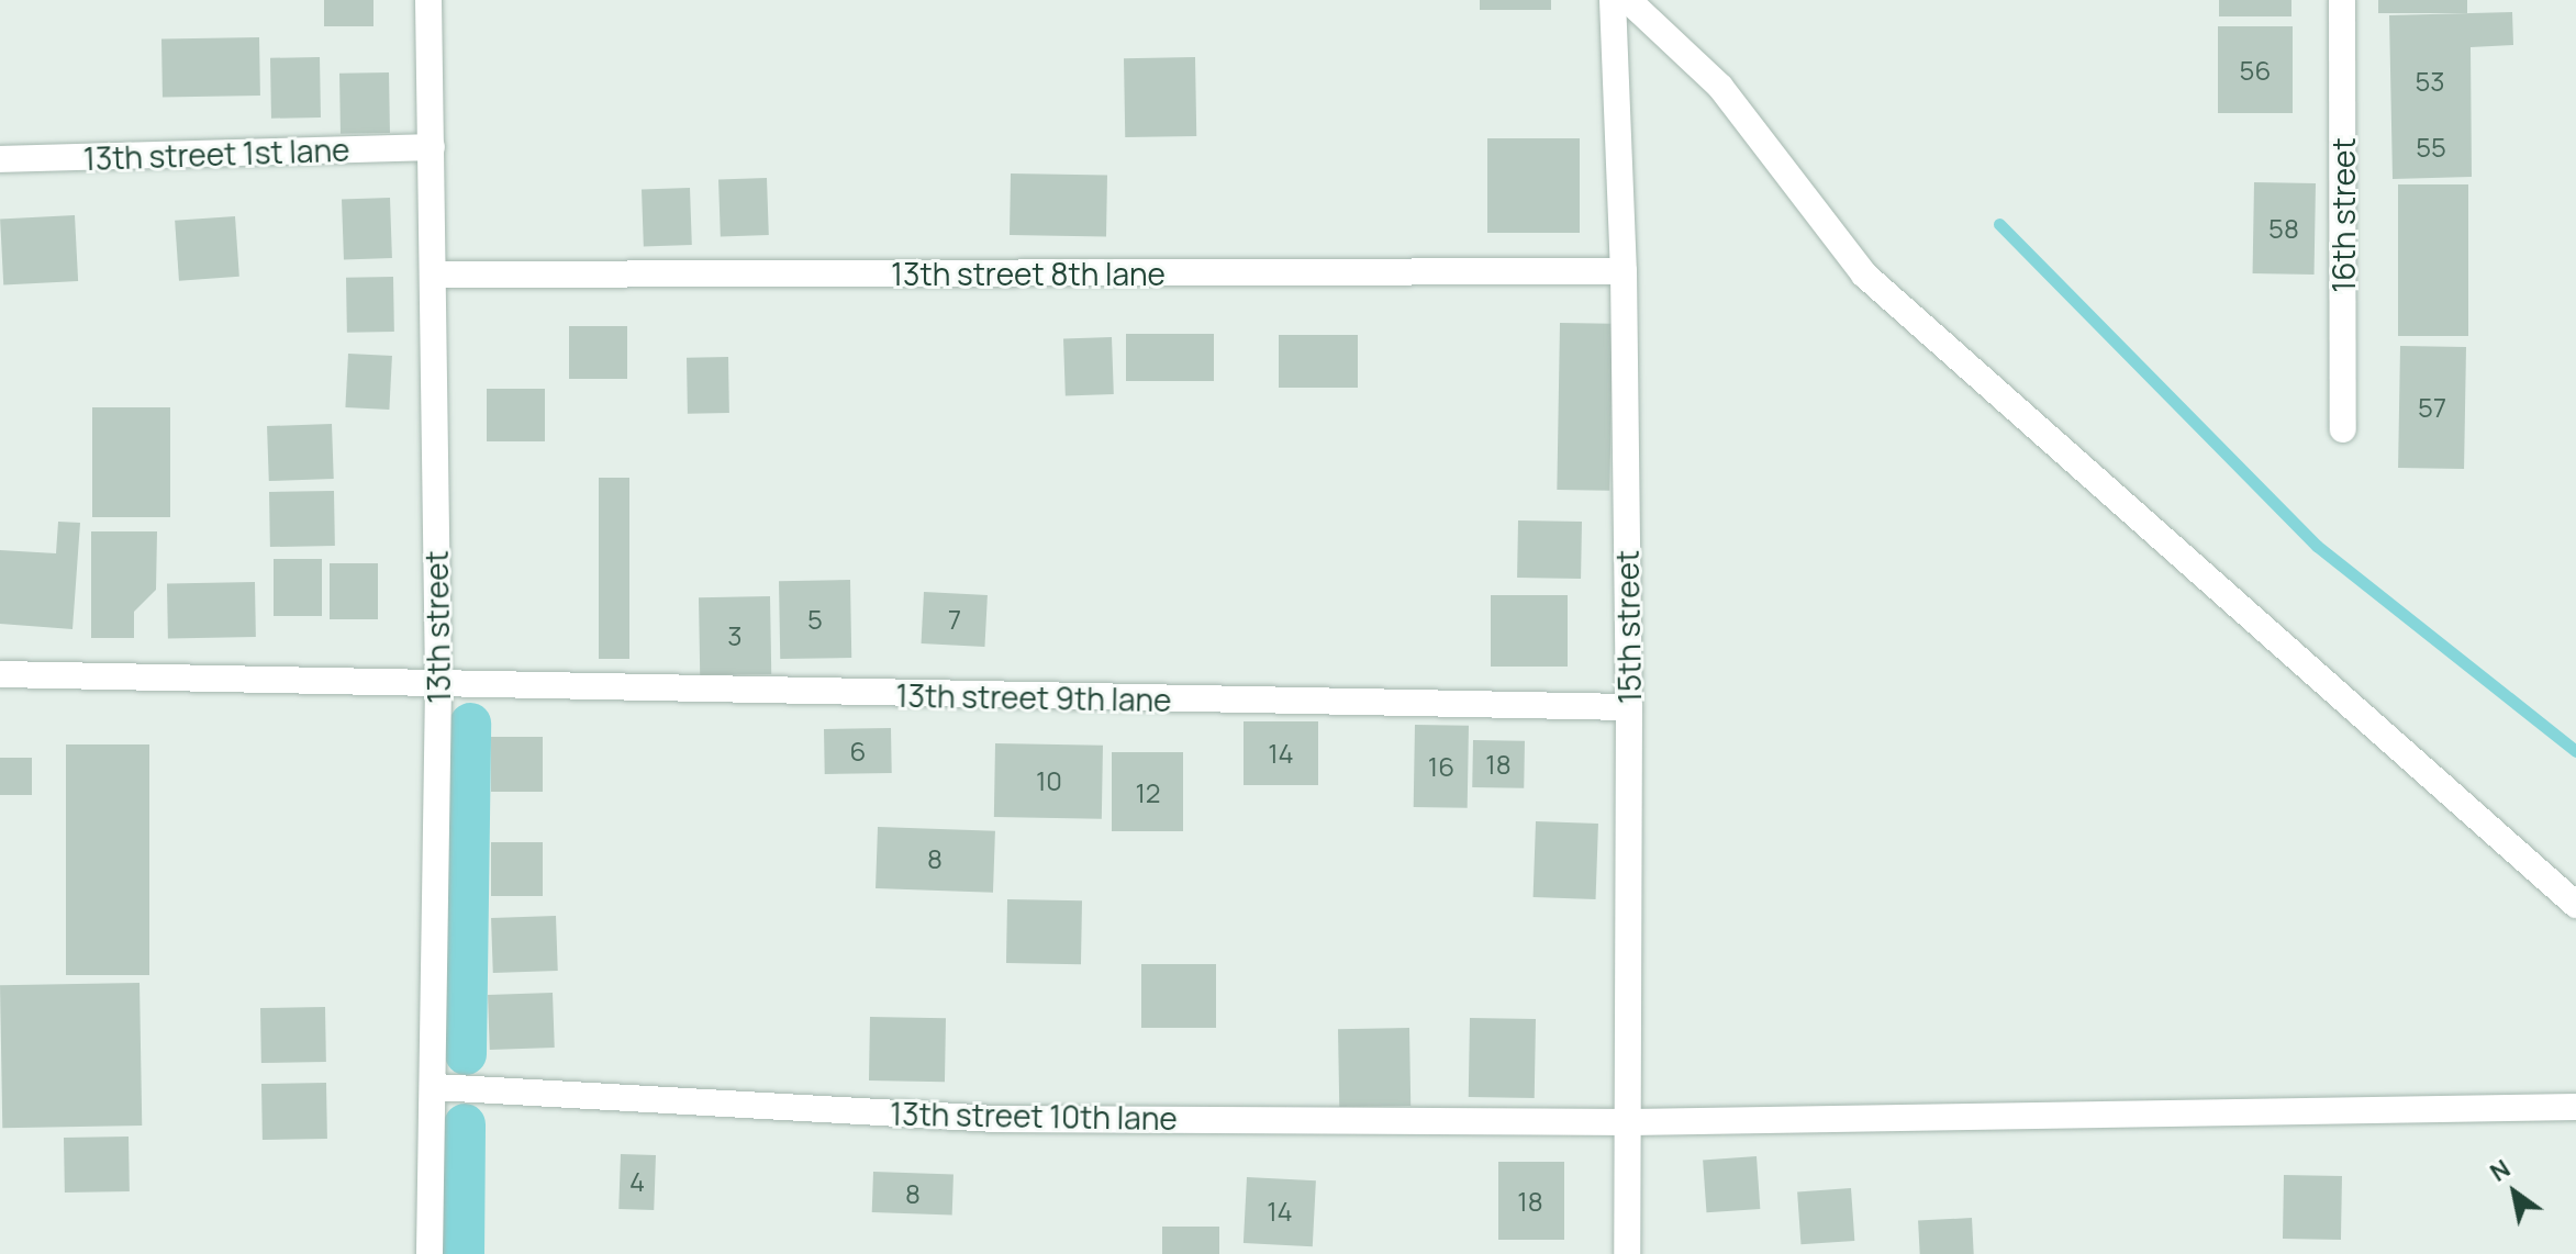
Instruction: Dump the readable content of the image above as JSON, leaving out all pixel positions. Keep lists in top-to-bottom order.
{
  "streets": {
    "street": [
      "13th street 1st lane",
      "16th street",
      "13th street 8th lane",
      "13th street",
      "15th street",
      "13th street 9th lane",
      "13th street 10th lane"
    ]
  },
  "crossings": [
    ["13th street 1st lane", "13th street"],
    ["13th street 8th lane", "13th street"],
    ["13th street 8th lane", "15th street"],
    ["13th street", "13th street 9th lane"],
    ["13th street", "13th street 10th lane"],
    ["15th street", "13th street 9th lane"],
    ["15th street", "13th street 10th lane"]
  ],
  "house_numbers": [
    "56",
    "53",
    "55",
    "58",
    "57",
    "5",
    "7",
    "3",
    "6",
    "14",
    "18",
    "16",
    "10",
    "12",
    "8",
    "4",
    "8",
    "18",
    "14"
  ],
  "north": "top left"
}
